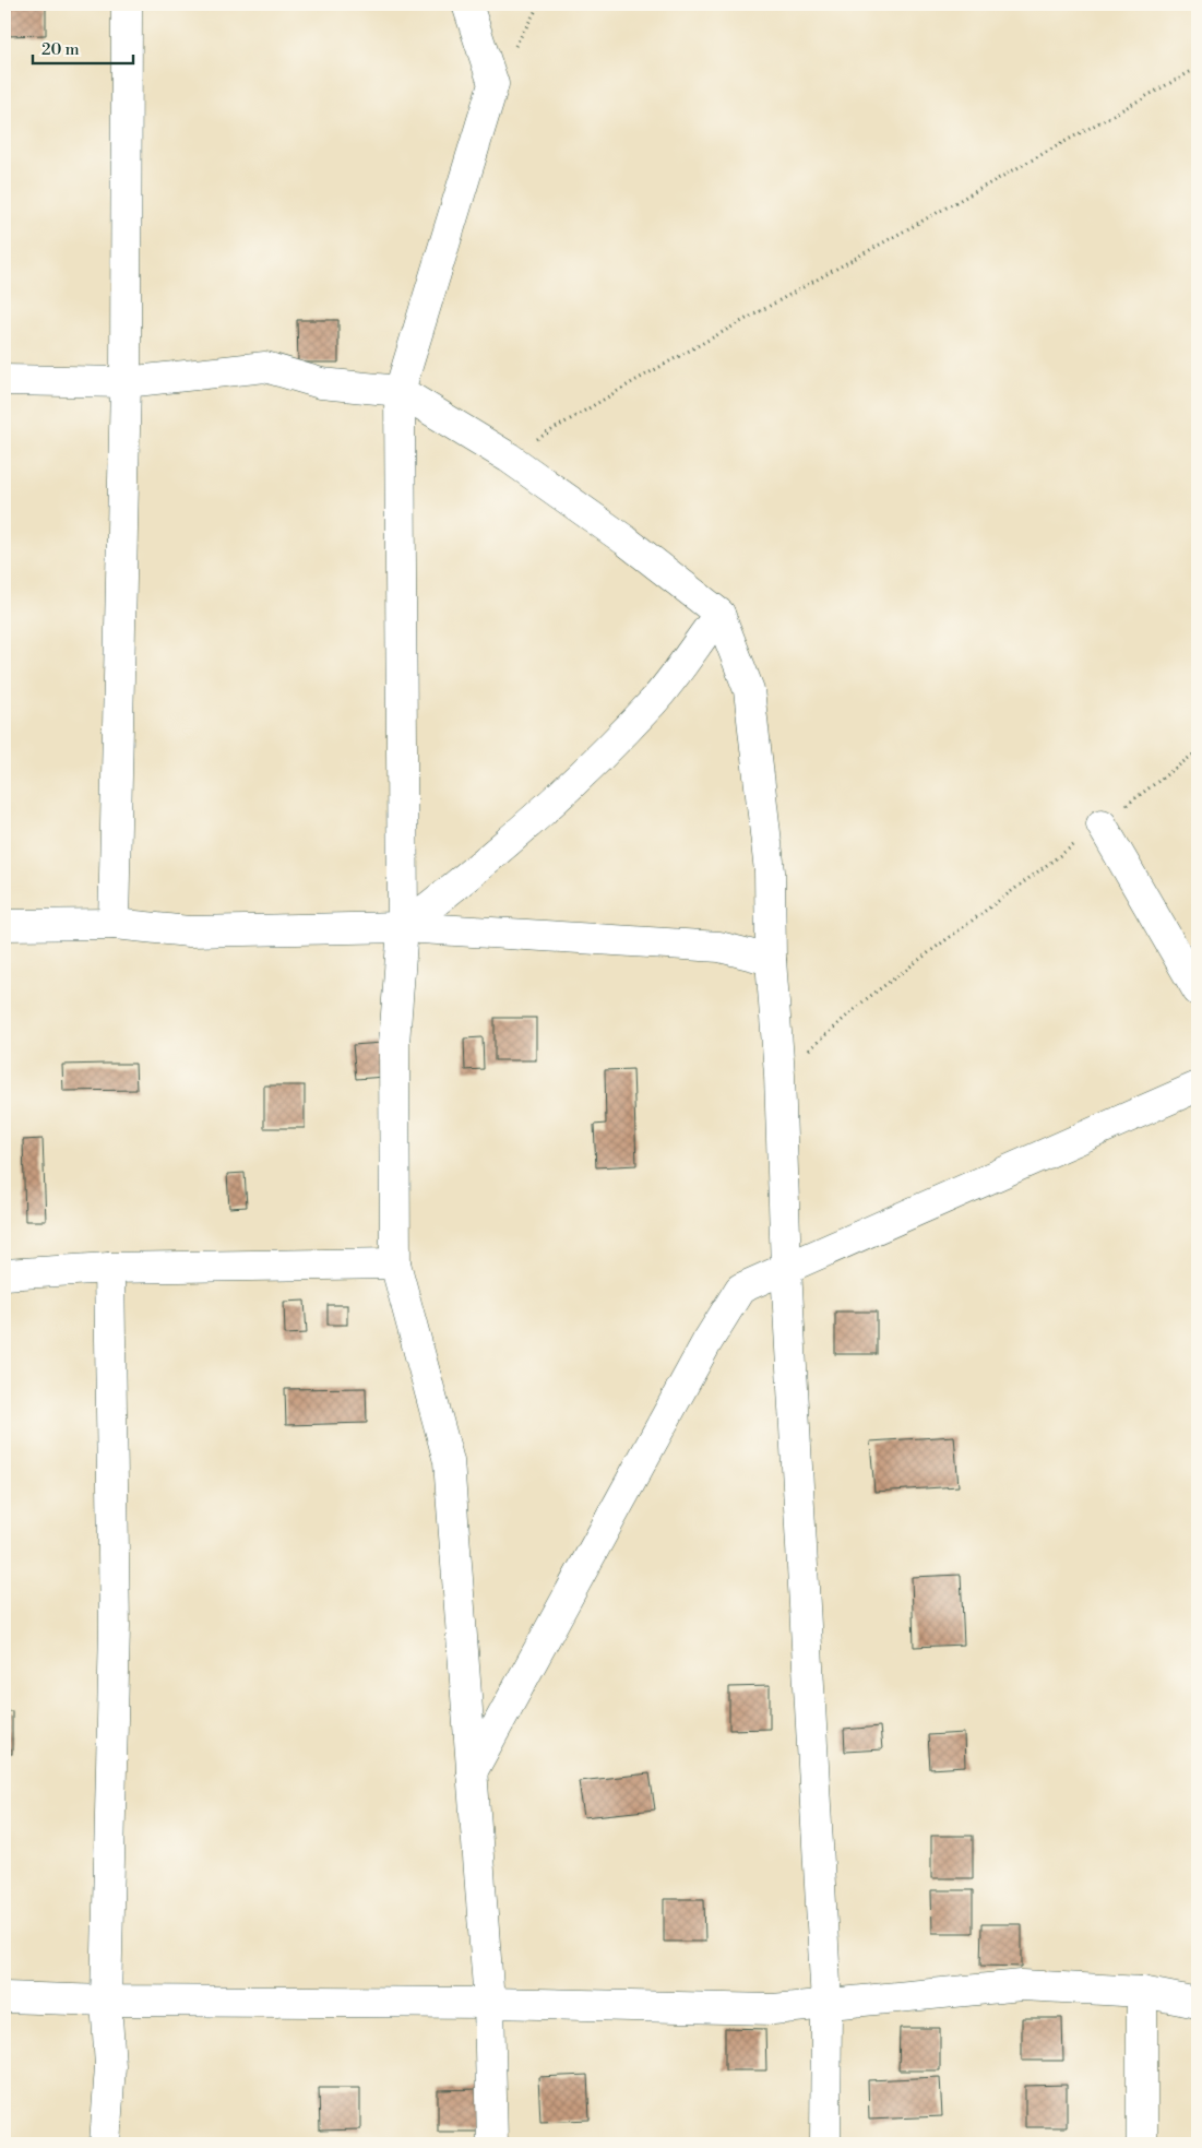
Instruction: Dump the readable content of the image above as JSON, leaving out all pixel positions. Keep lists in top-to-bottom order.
{
  "scale_bar": "20 m"
}
